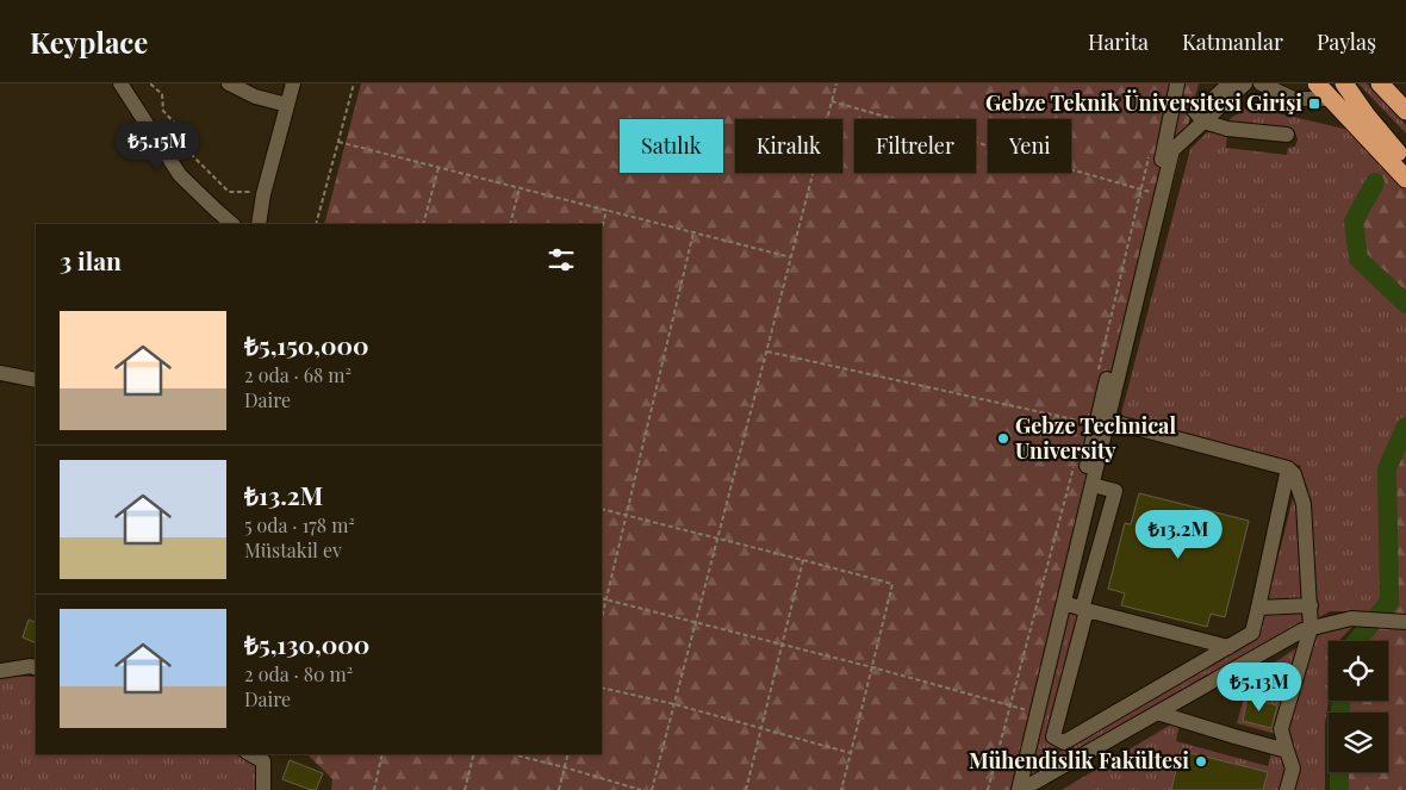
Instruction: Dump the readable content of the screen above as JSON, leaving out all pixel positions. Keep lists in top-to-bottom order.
{
  "places": {
    "transit": ["Gebze Teknik Üniversitesi Girişi"],
    "other": ["Gebze Technical University", "Mühendislik Fakültesi"]
  },
  "page": {
    "header": "Keyplace",
    "nav": ["Harita", "Katmanlar", "Paylaş"],
    "chip": [
      "Satılık",
      "Kiralık",
      "Filtreler",
      "Yeni"
    ],
    "price": ["₺5.15M", "₺13.2M", "₺5.13M"],
    "heading": "3 ilan",
    "list": [
      {
        "name": "₺5,150,000",
        "note": "2 oda · 68 m² · Daire"
      },
      {
        "name": "₺13.2M",
        "note": "5 oda · 178 m² · Müstakil ev"
      },
      {
        "name": "₺5,130,000",
        "note": "2 oda · 80 m² · Daire"
      }
    ]
  }
}
